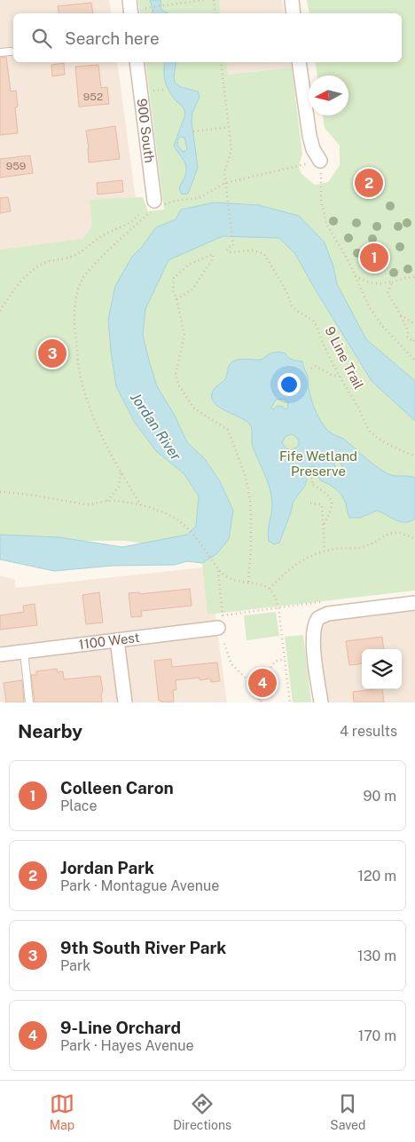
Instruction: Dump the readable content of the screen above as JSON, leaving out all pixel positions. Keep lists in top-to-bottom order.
{
  "streets": {
    "street": ["900 South", "1100 West"],
    "path": ["9 Line Trail"]
  },
  "water": ["Jordan River"],
  "parks": ["Fife Wetland Preserve"],
  "house_numbers": ["952", "959"],
  "north": "left",
  "page": {
    "search": "Search here",
    "pins": [
      "2",
      "1",
      "3",
      "4"
    ],
    "heading": ["Nearby", "4 results"],
    "list": [
      {
        "mark": "1",
        "name": "Colleen Caron",
        "note": "Place",
        "value": "90 m"
      },
      {
        "mark": "2",
        "name": "Jordan Park",
        "note": "Park · Montague Avenue",
        "value": "120 m"
      },
      {
        "mark": "3",
        "name": "9th South River Park",
        "note": "Park",
        "value": "130 m"
      },
      {
        "mark": "4",
        "name": "9-Line Orchard",
        "note": "Park · Hayes Avenue",
        "value": "170 m"
      }
    ],
    "nav": ["Map", "Directions", "Saved"]
  }
}
